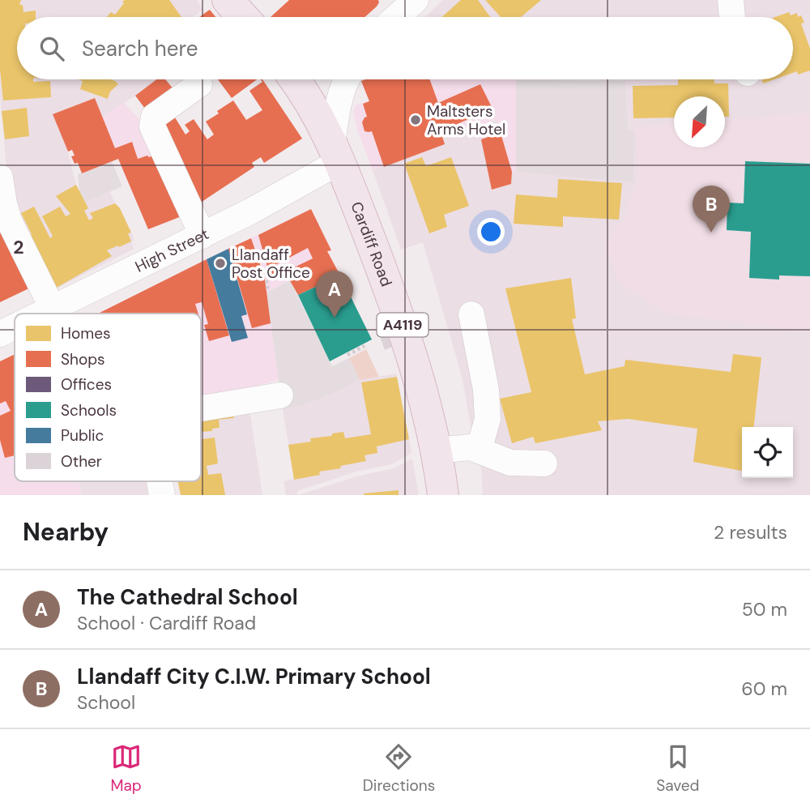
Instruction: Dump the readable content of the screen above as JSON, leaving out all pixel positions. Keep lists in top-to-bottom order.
{
  "streets": {
    "main road": ["Cardiff Road", "A4119"],
    "street": ["High Street"]
  },
  "crossings": [
    ["Cardiff Road", "High Street"]
  ],
  "places": ["Maltsters Arms Hotel", "Llandaff Post Office"],
  "legend": [
    "Homes",
    "Shops",
    "Offices",
    "Schools",
    "Public",
    "Other"
  ],
  "north": "bottom left",
  "page": {
    "search": "Search here",
    "pins": ["B", "A"],
    "heading": ["Nearby", "2 results"],
    "list": [
      {
        "mark": "A",
        "name": "The Cathedral School",
        "note": "School · Cardiff Road",
        "value": "50 m"
      },
      {
        "mark": "B",
        "name": "Llandaff City C.I.W. Primary School",
        "note": "School",
        "value": "60 m"
      }
    ],
    "nav": ["Map", "Directions", "Saved"]
  },
  "grid": {
    "rows": ["2"]
  }
}
